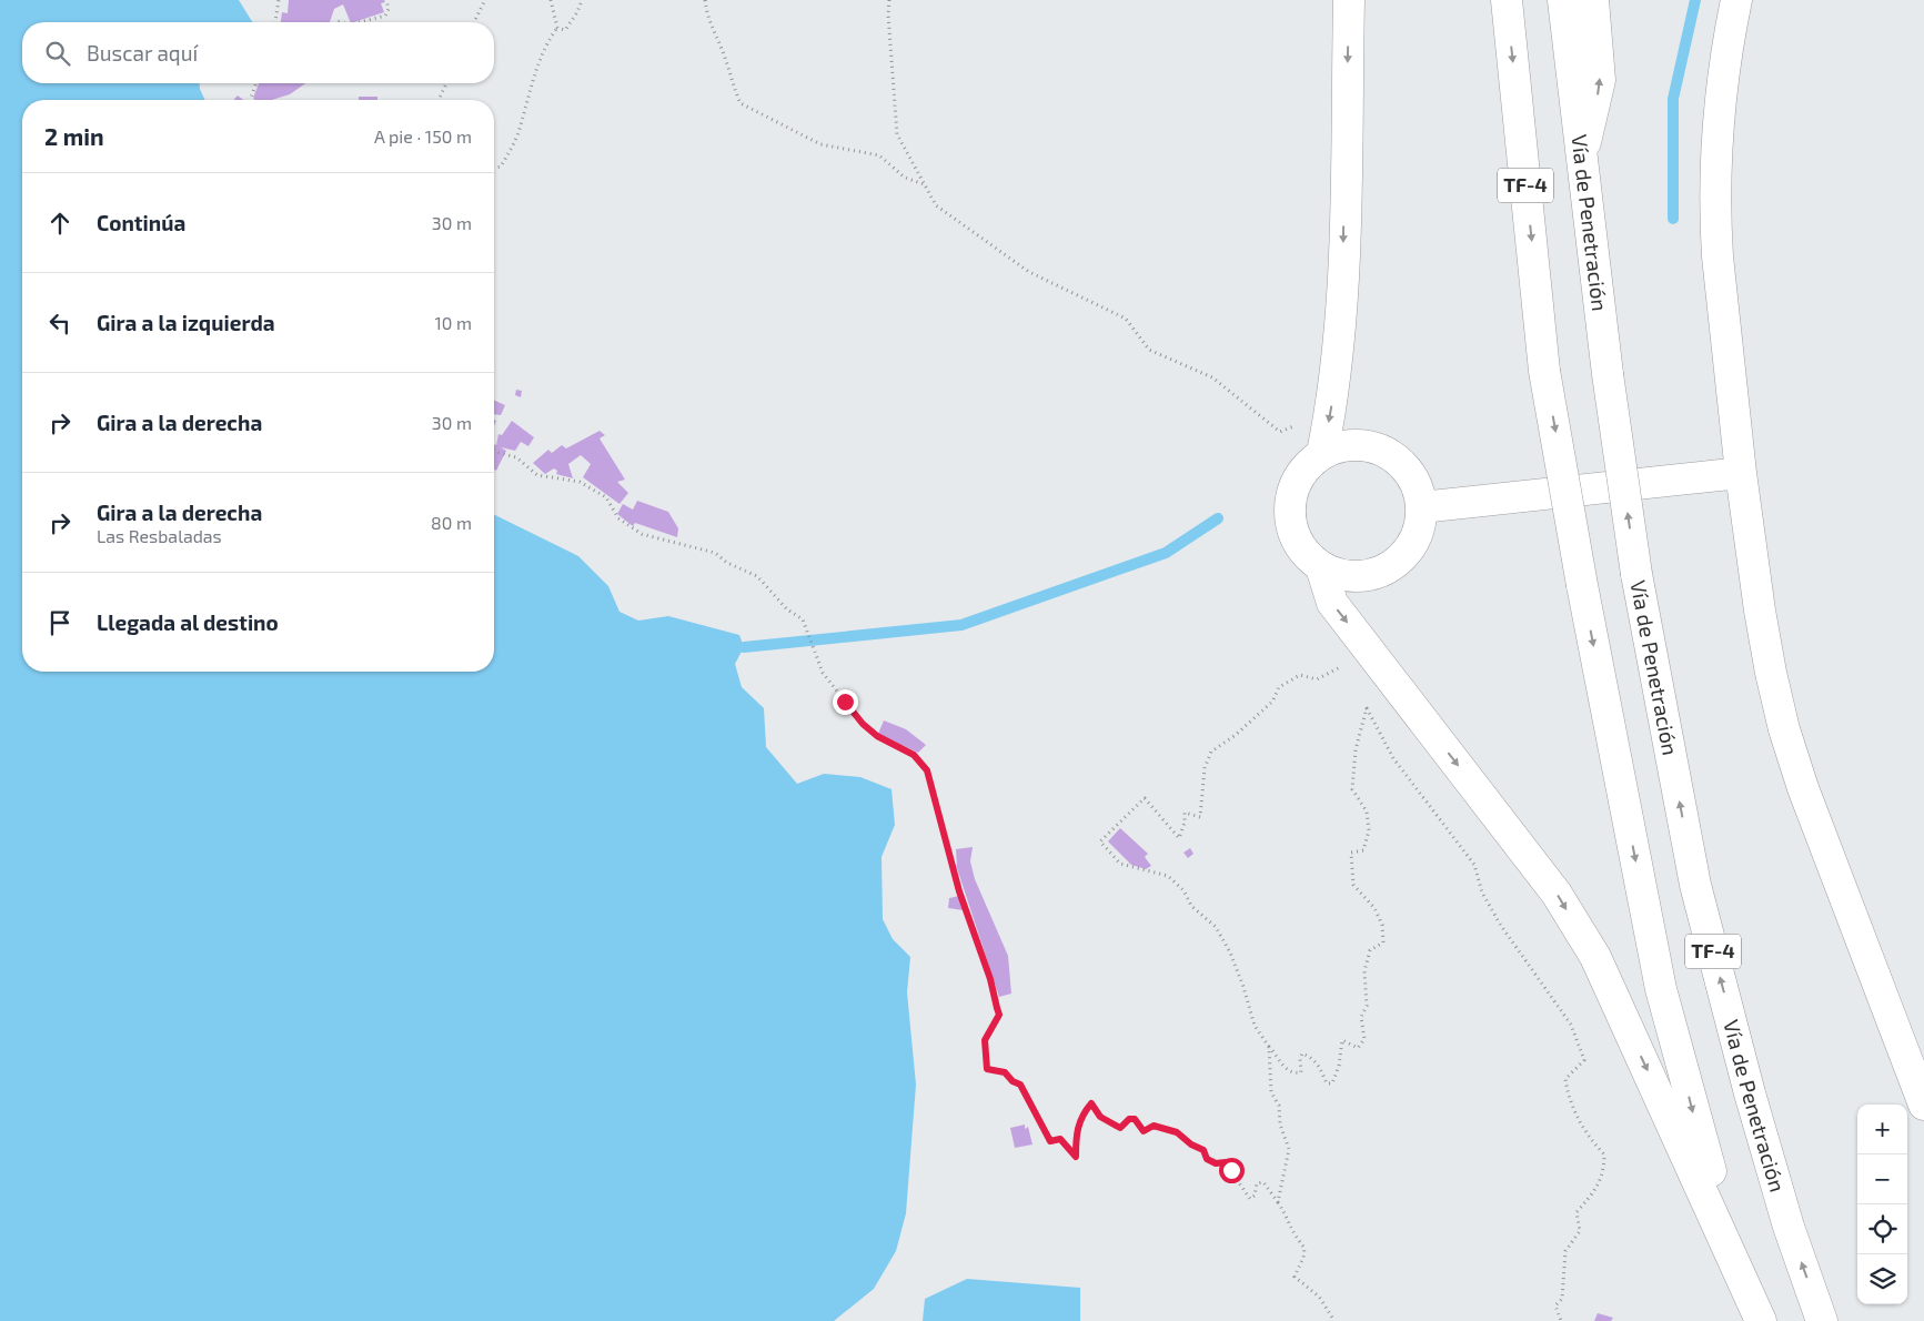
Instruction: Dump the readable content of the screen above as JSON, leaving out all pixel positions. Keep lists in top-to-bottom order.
{
  "streets": {
    "main road": ["TF-4", "Vía de Penetración"]
  },
  "page": {
    "search": "Buscar aquí",
    "heading": ["2 min", "A pie · 150 m"],
    "list": [
      ["Continúa", "30 m"],
      ["Gira a la izquierda", "10 m"],
      ["Gira a la derecha", "30 m"],
      ["Gira a la derecha", "Las Resbaladas", "80 m"],
      "Llegada al destino"
    ],
    "map_buttons": ["+", "−"]
  }
}
